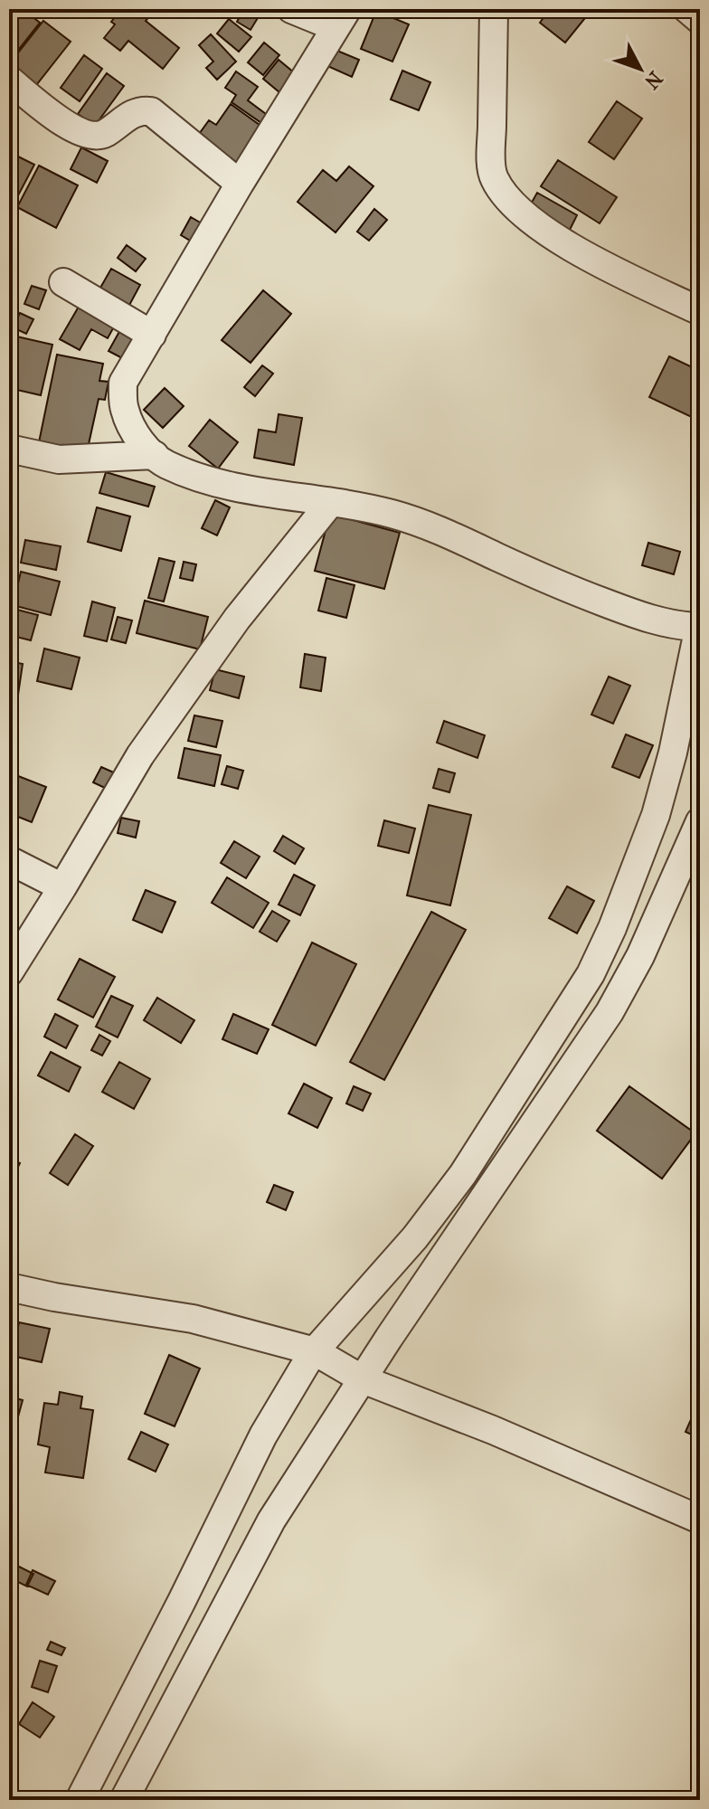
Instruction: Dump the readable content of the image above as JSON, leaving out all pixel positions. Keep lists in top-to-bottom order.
{
  "north": "bottom right"
}
